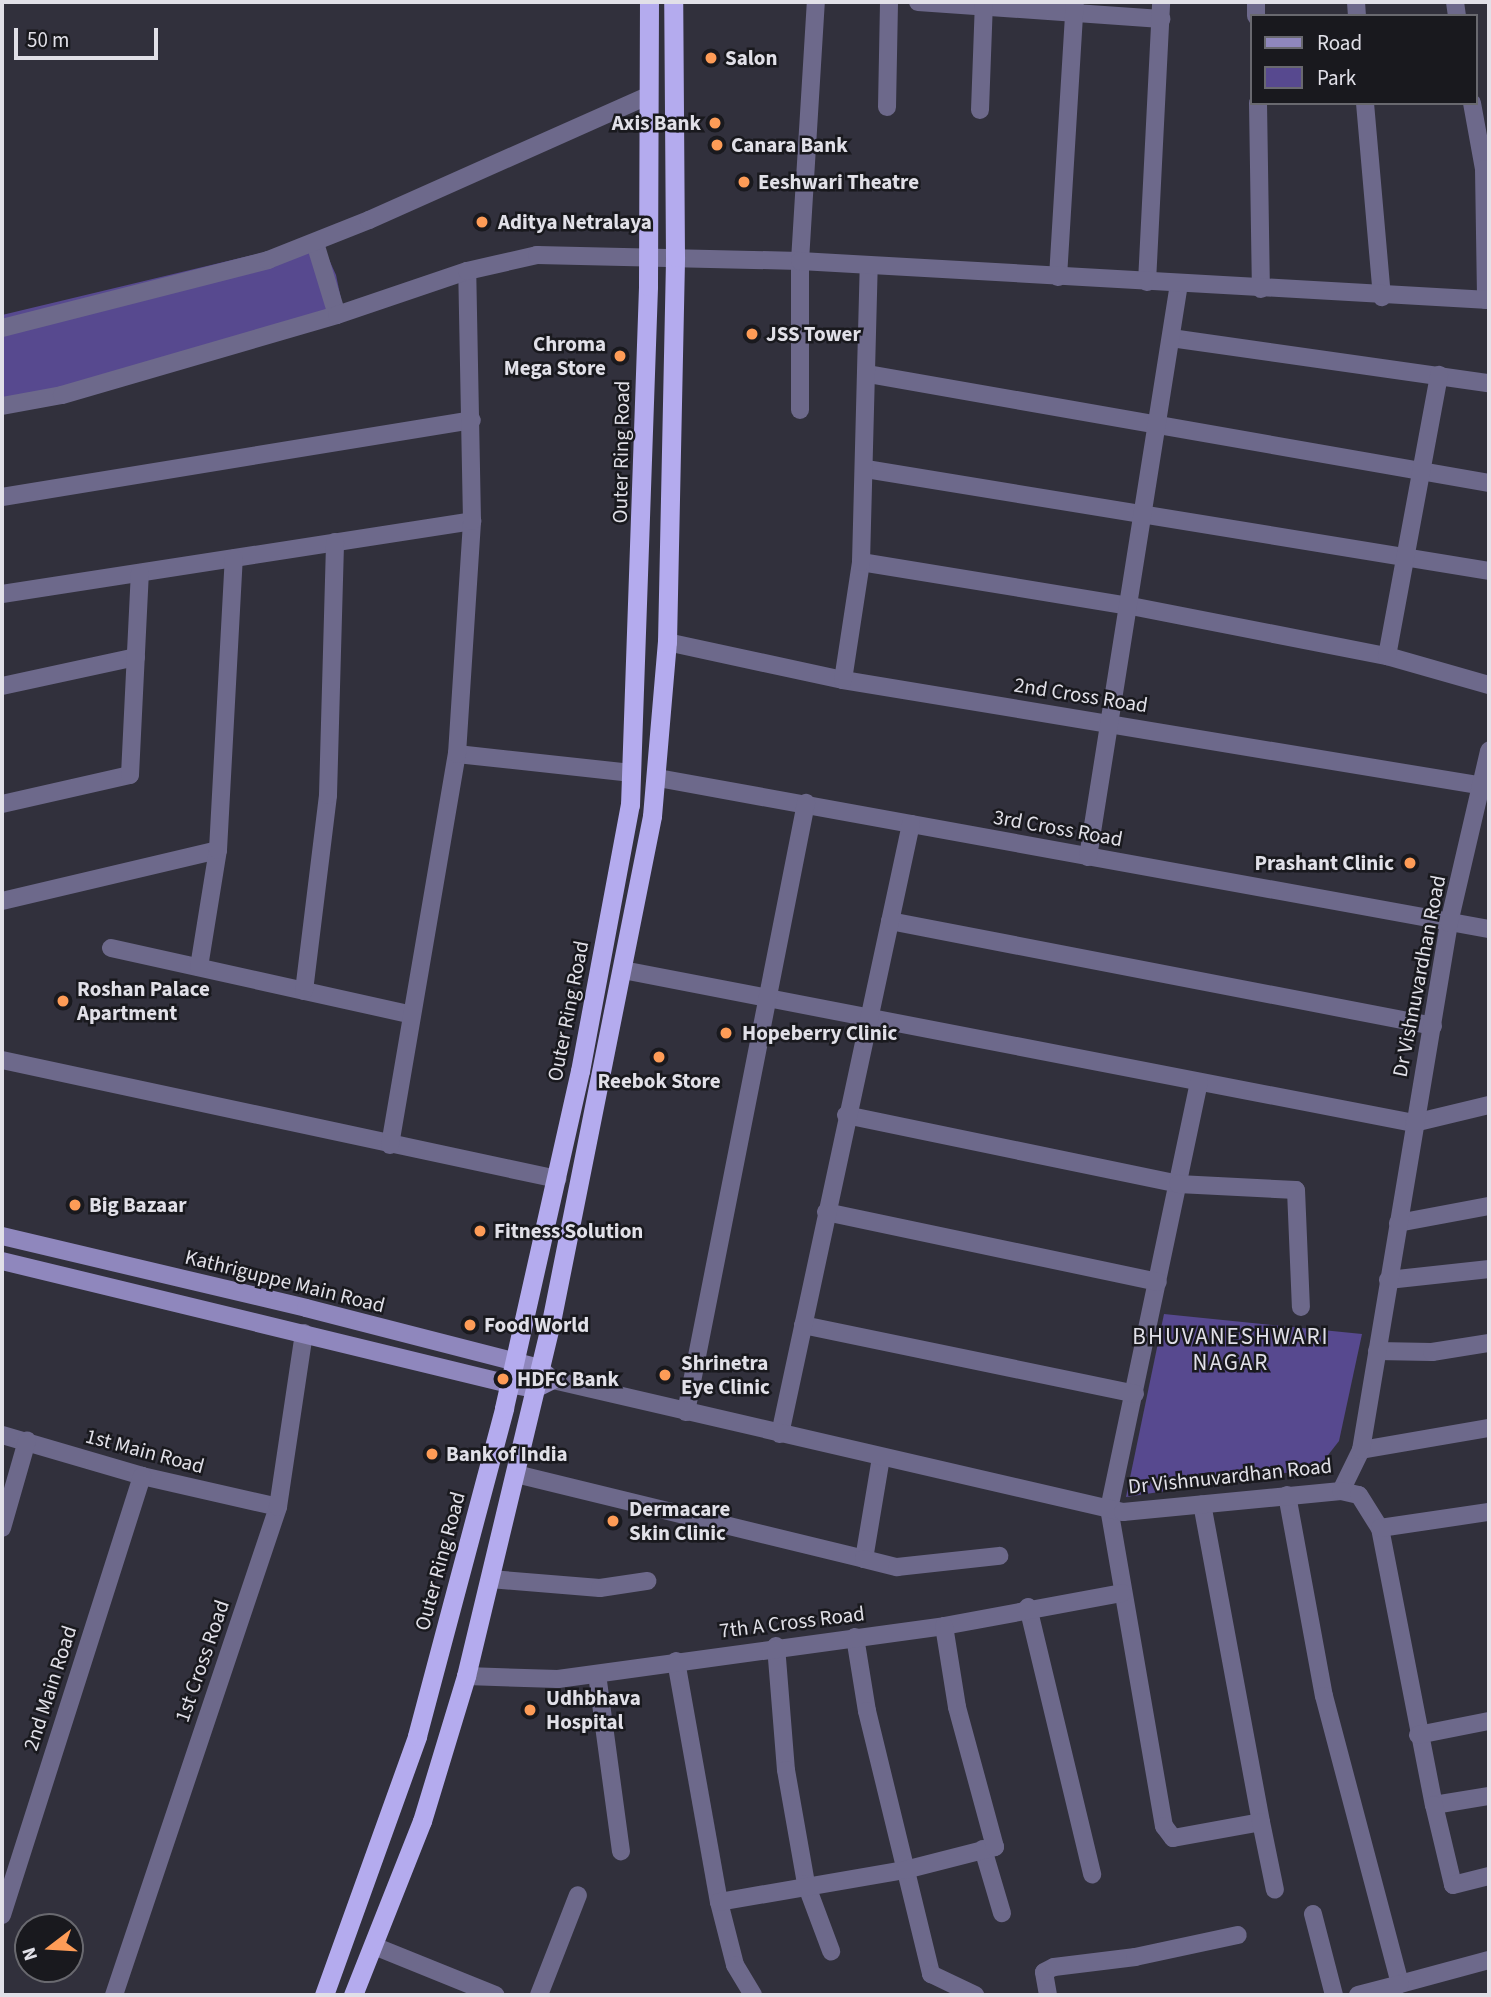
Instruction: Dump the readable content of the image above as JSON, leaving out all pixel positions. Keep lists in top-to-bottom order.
{
  "streets": {
    "highway": ["Outer Ring Road"],
    "main road": ["Kathriguppe Main Road"],
    "street": [
      "2nd Cross Road",
      "3rd Cross Road",
      "Dr Vishnuvardhan Road",
      "1st Main Road",
      "7th A Cross Road",
      "1st Cross Road",
      "2nd Main Road"
    ]
  },
  "crossings": [
    ["Outer Ring Road", "Kathriguppe Main Road"],
    ["2nd Cross Road", "Dr Vishnuvardhan Road"],
    ["3rd Cross Road", "Dr Vishnuvardhan Road"],
    ["Dr Vishnuvardhan Road", "Kathriguppe Main Road"],
    ["1st Main Road", "1st Cross Road"],
    ["1st Main Road", "2nd Main Road"]
  ],
  "districts": ["BHUVANESHWARI NAGAR"],
  "places": [
    "Salon",
    "Axis Bank",
    "Canara Bank",
    "Eeshwari Theatre",
    "Aditya Netralaya",
    "JSS Tower",
    "Chroma Mega Store",
    "Prashant Clinic",
    "Roshan Palace Apartment",
    "Hopeberry Clinic",
    "Reebok Store",
    "Big Bazaar",
    "Fitness Solution",
    "Food World",
    "Shrinetra Eye Clinic",
    "HDFC Bank",
    "Bank of India",
    "Dermacare Skin Clinic",
    "Udhbhava Hospital"
  ],
  "legend": ["Road", "Park"],
  "scale_bar": "50 m",
  "north": "left"
}
